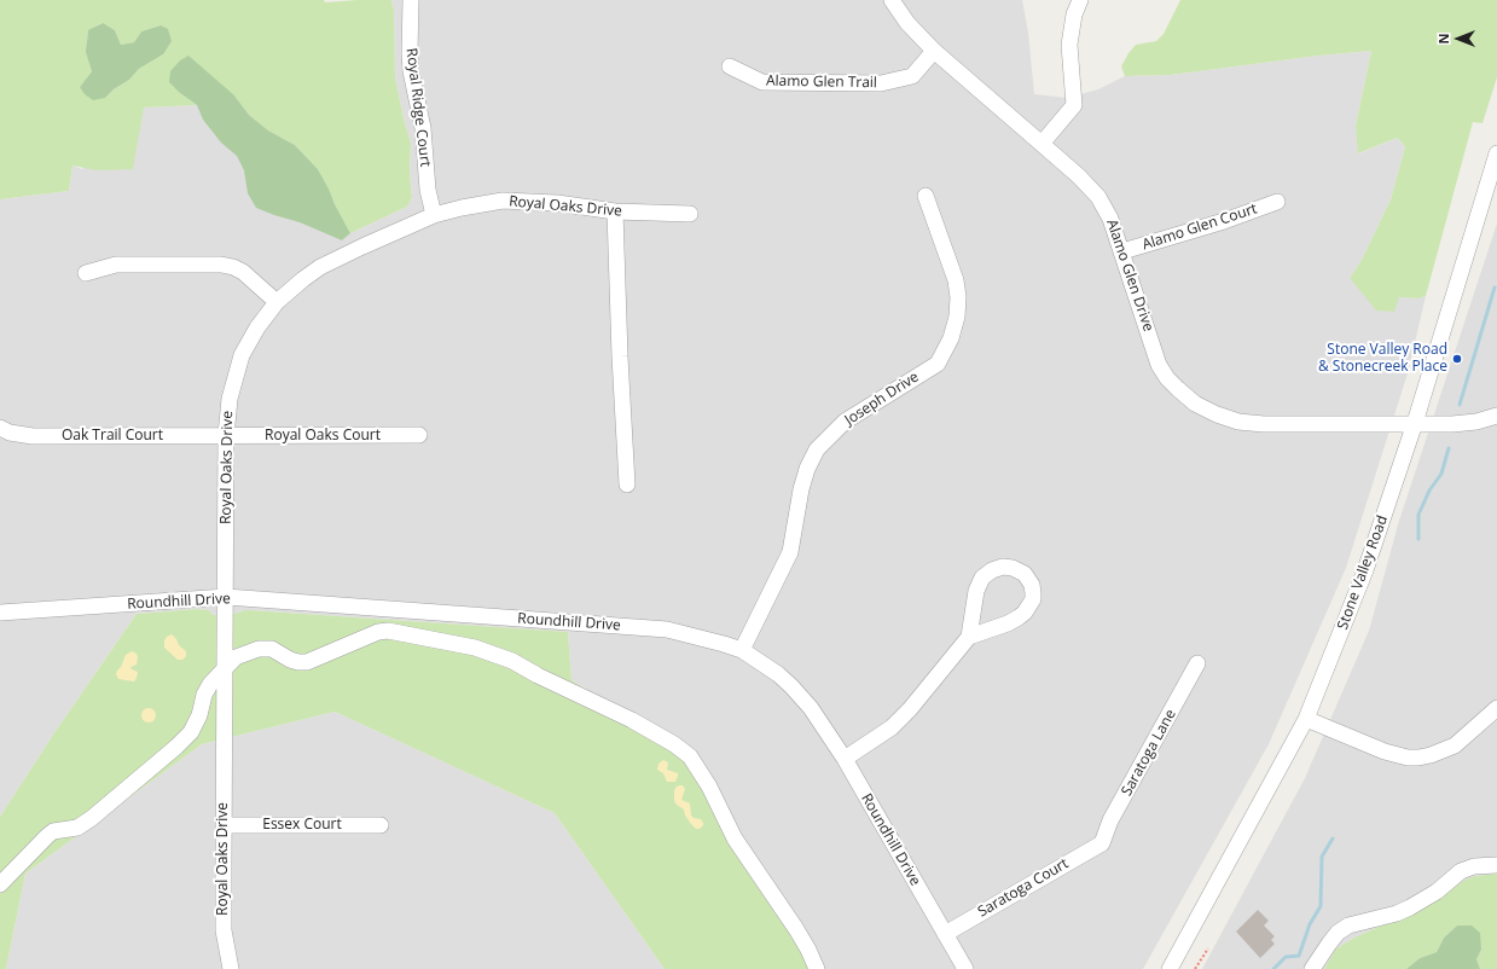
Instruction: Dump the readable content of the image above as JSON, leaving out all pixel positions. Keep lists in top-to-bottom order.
{
  "streets": {
    "street": [
      "Alamo Glen Trail",
      "Royal Ridge Court",
      "Royal Oaks Drive",
      "Alamo Glen Court",
      "Alamo Glen Drive",
      "Joseph Drive",
      "Oak Trail Court",
      "Royal Oaks Court",
      "Stone Valley Road",
      "Roundhill Drive",
      "Saratoga Lane",
      "Essex Court",
      "Saratoga Court"
    ]
  },
  "crossings": [
    ["Alamo Glen Trail", "Alamo Glen Drive"],
    ["Royal Ridge Court", "Royal Oaks Drive"],
    ["Royal Oaks Drive", "Oak Trail Court"],
    ["Royal Oaks Drive", "Royal Oaks Court"],
    ["Royal Oaks Drive", "Roundhill Drive"],
    ["Royal Oaks Drive", "Essex Court"],
    ["Alamo Glen Court", "Alamo Glen Drive"],
    ["Alamo Glen Drive", "Stone Valley Road"],
    ["Joseph Drive", "Roundhill Drive"],
    ["Oak Trail Court", "Royal Oaks Court"],
    ["Roundhill Drive", "Saratoga Court"],
    ["Saratoga Lane", "Saratoga Court"]
  ],
  "places": ["Stone Valley Road & Stonecreek Place"],
  "north": "left"
}
